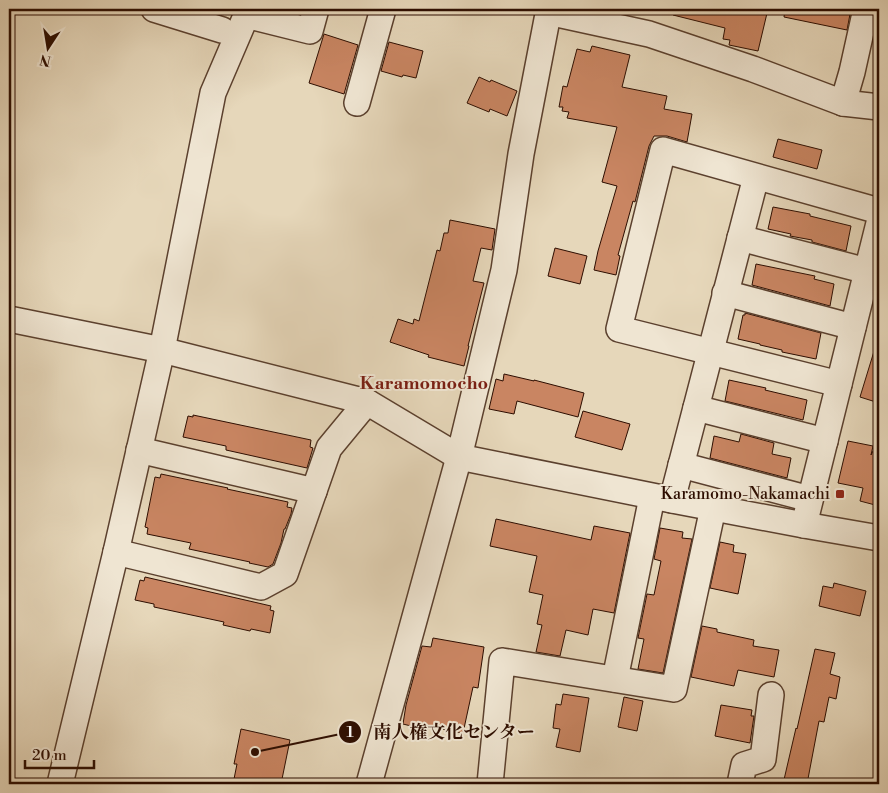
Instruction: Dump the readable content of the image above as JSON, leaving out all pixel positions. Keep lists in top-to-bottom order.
{
  "districts": ["Karamomocho"],
  "places": {
    "transit": ["Karamomo-Nakamachi"],
    "other": ["南人権文化センター"]
  },
  "scale_bar": "20 m",
  "north": "bottom"
}
